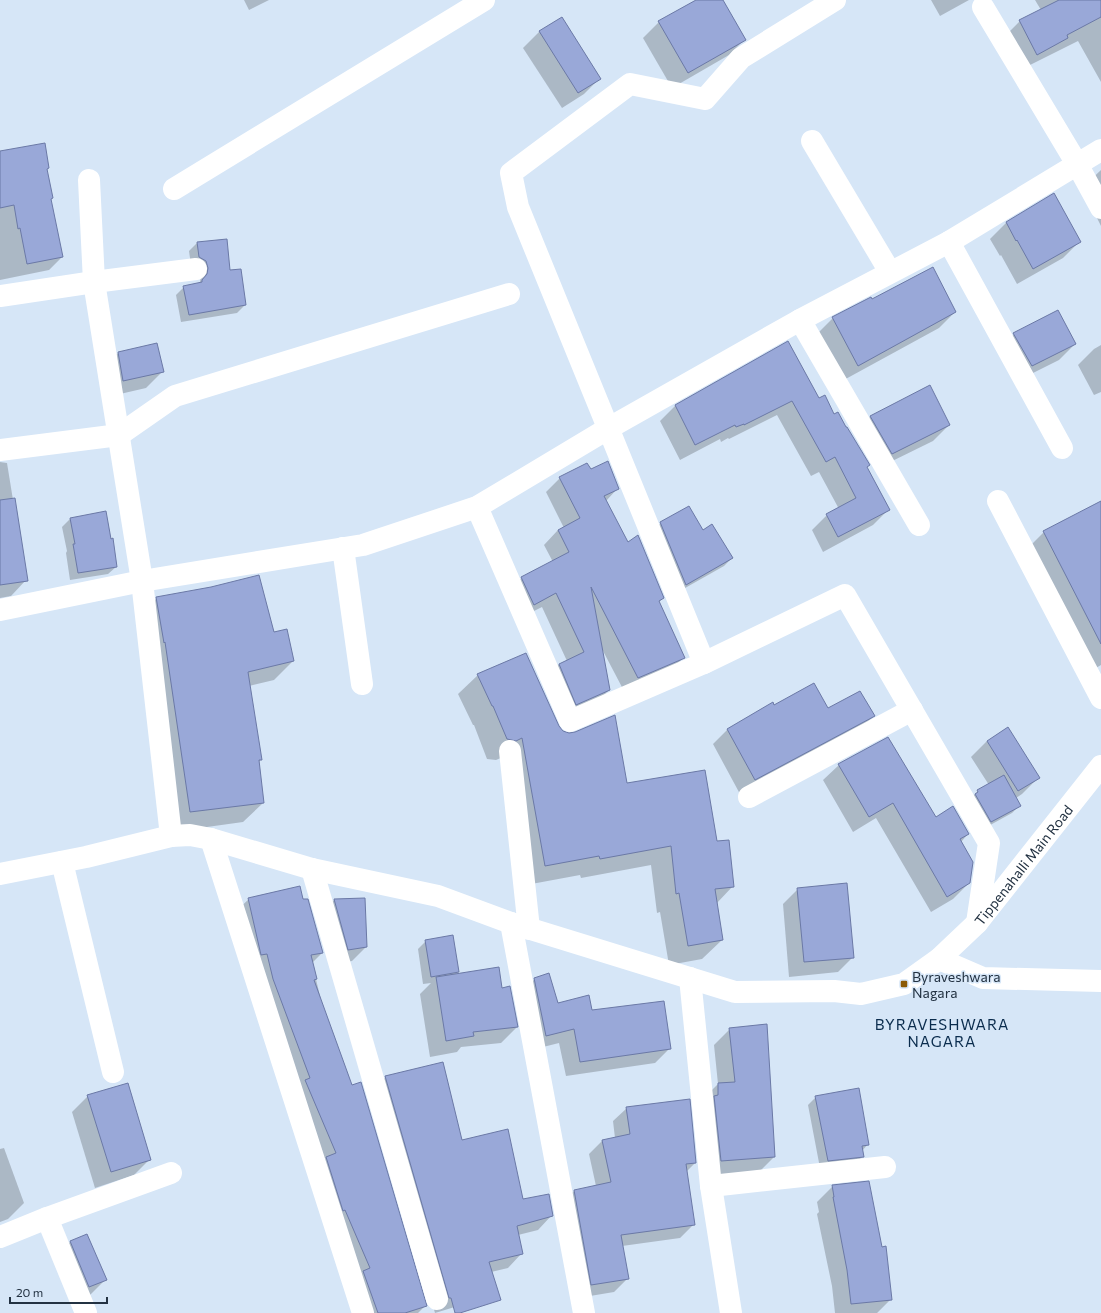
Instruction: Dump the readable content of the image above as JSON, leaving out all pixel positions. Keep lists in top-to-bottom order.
{
  "streets": {
    "street": ["Tippenahalli Main Road"]
  },
  "districts": ["BYRAVESHWARA NAGARA"],
  "places": {
    "transit": ["Byraveshwara Nagara"]
  },
  "scale_bar": "20 m"
}
